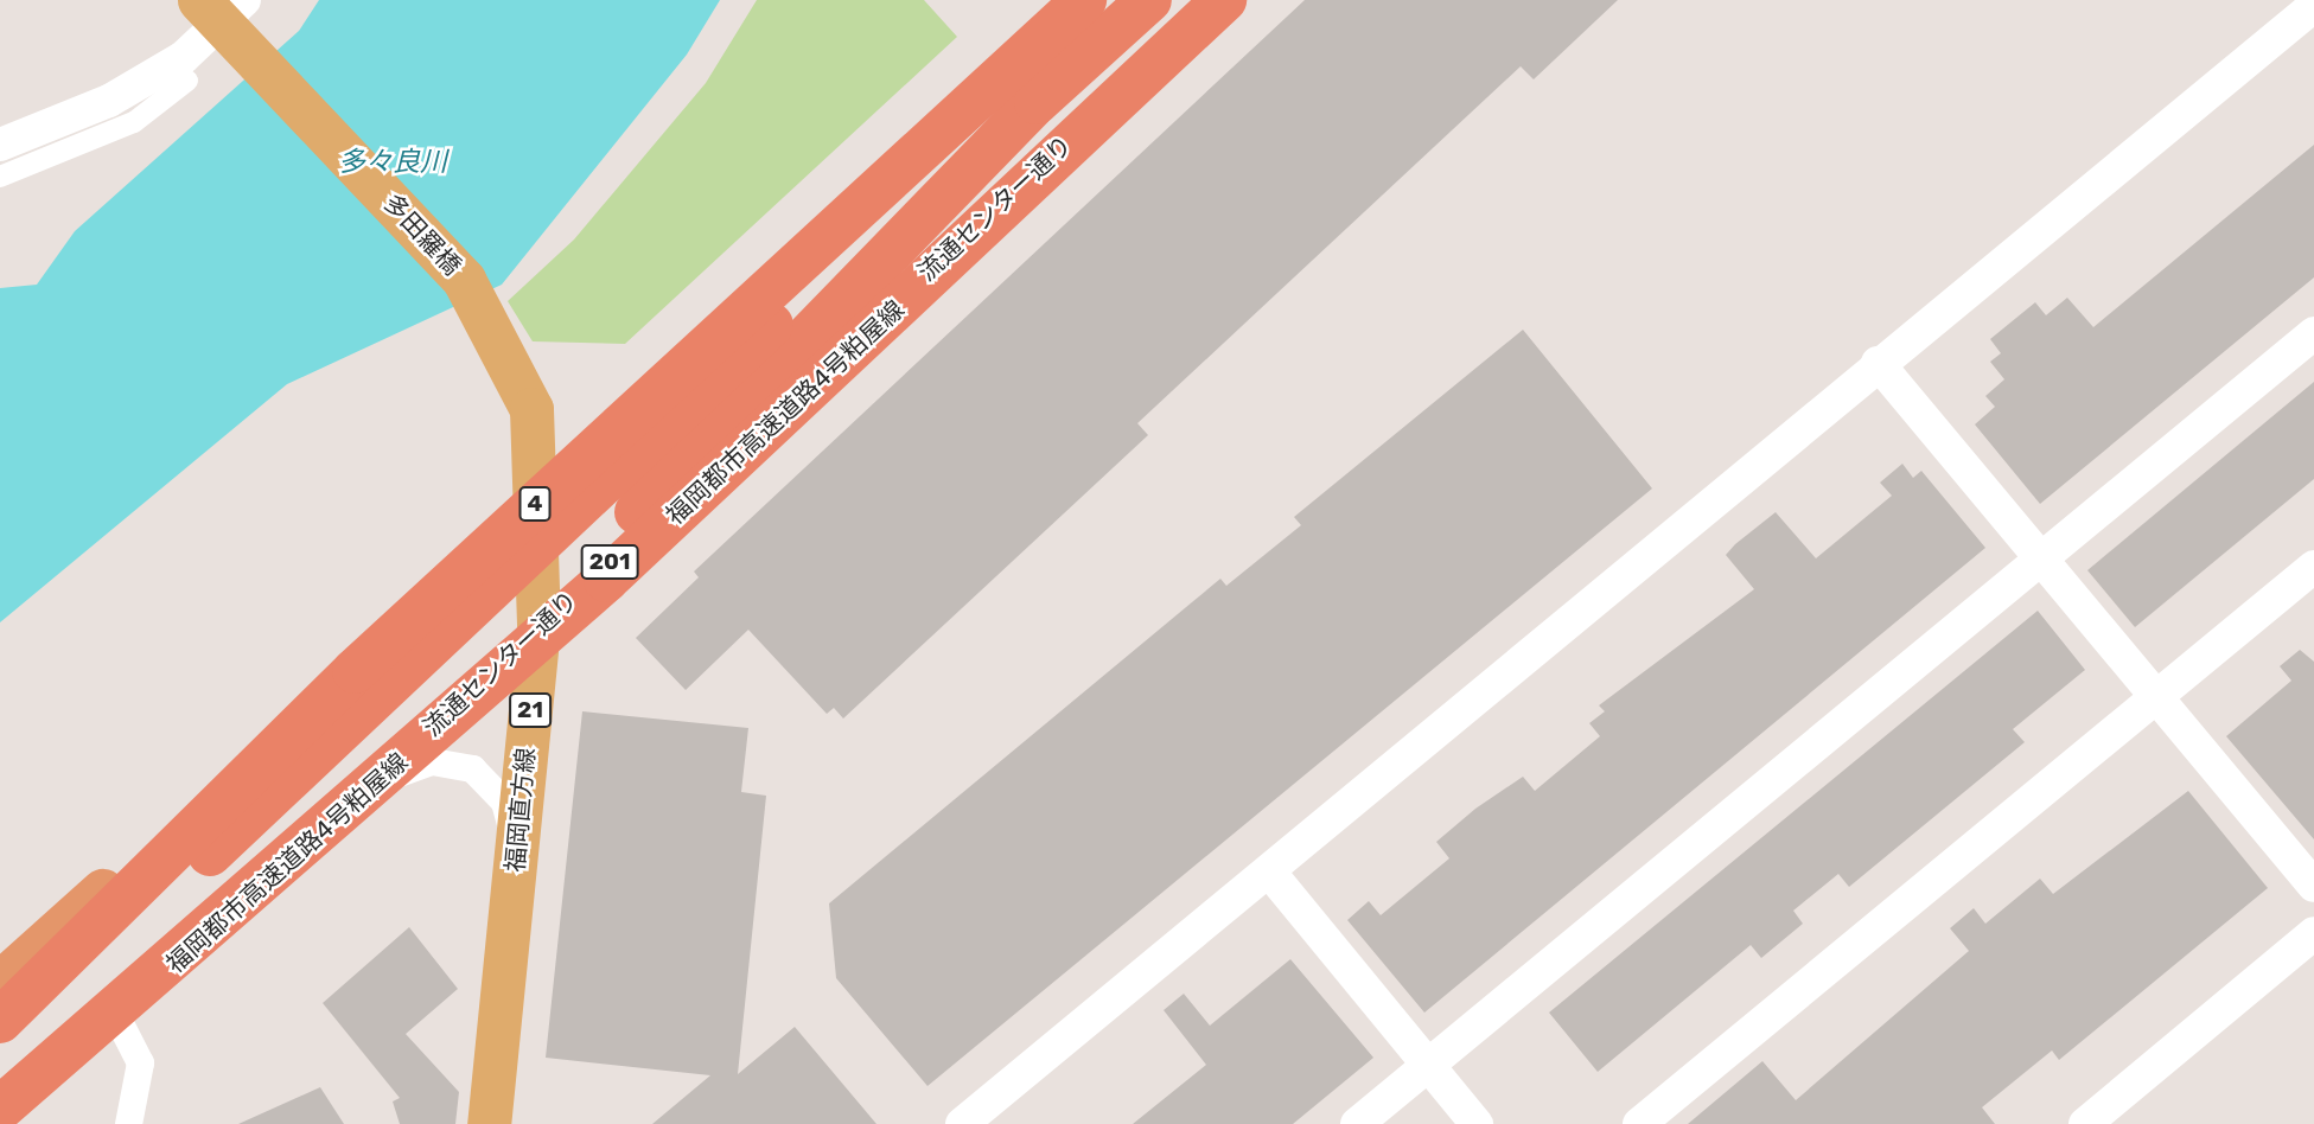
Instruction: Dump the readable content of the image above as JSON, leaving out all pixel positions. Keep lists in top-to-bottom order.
{
  "streets": {
    "highway": [
      "流通センター通り",
      "福岡都市高速道路4号粕屋線",
      "4",
      "201"
    ],
    "main road": ["多田羅橋", "21", "福岡直方線"]
  },
  "crossings": [
    ["流通センター通り", "福岡都市高速道路4号粕屋線"],
    ["流通センター通り", "福岡直方線"],
    ["多田羅橋", "福岡直方線"]
  ],
  "water": ["多々良川"]
}
